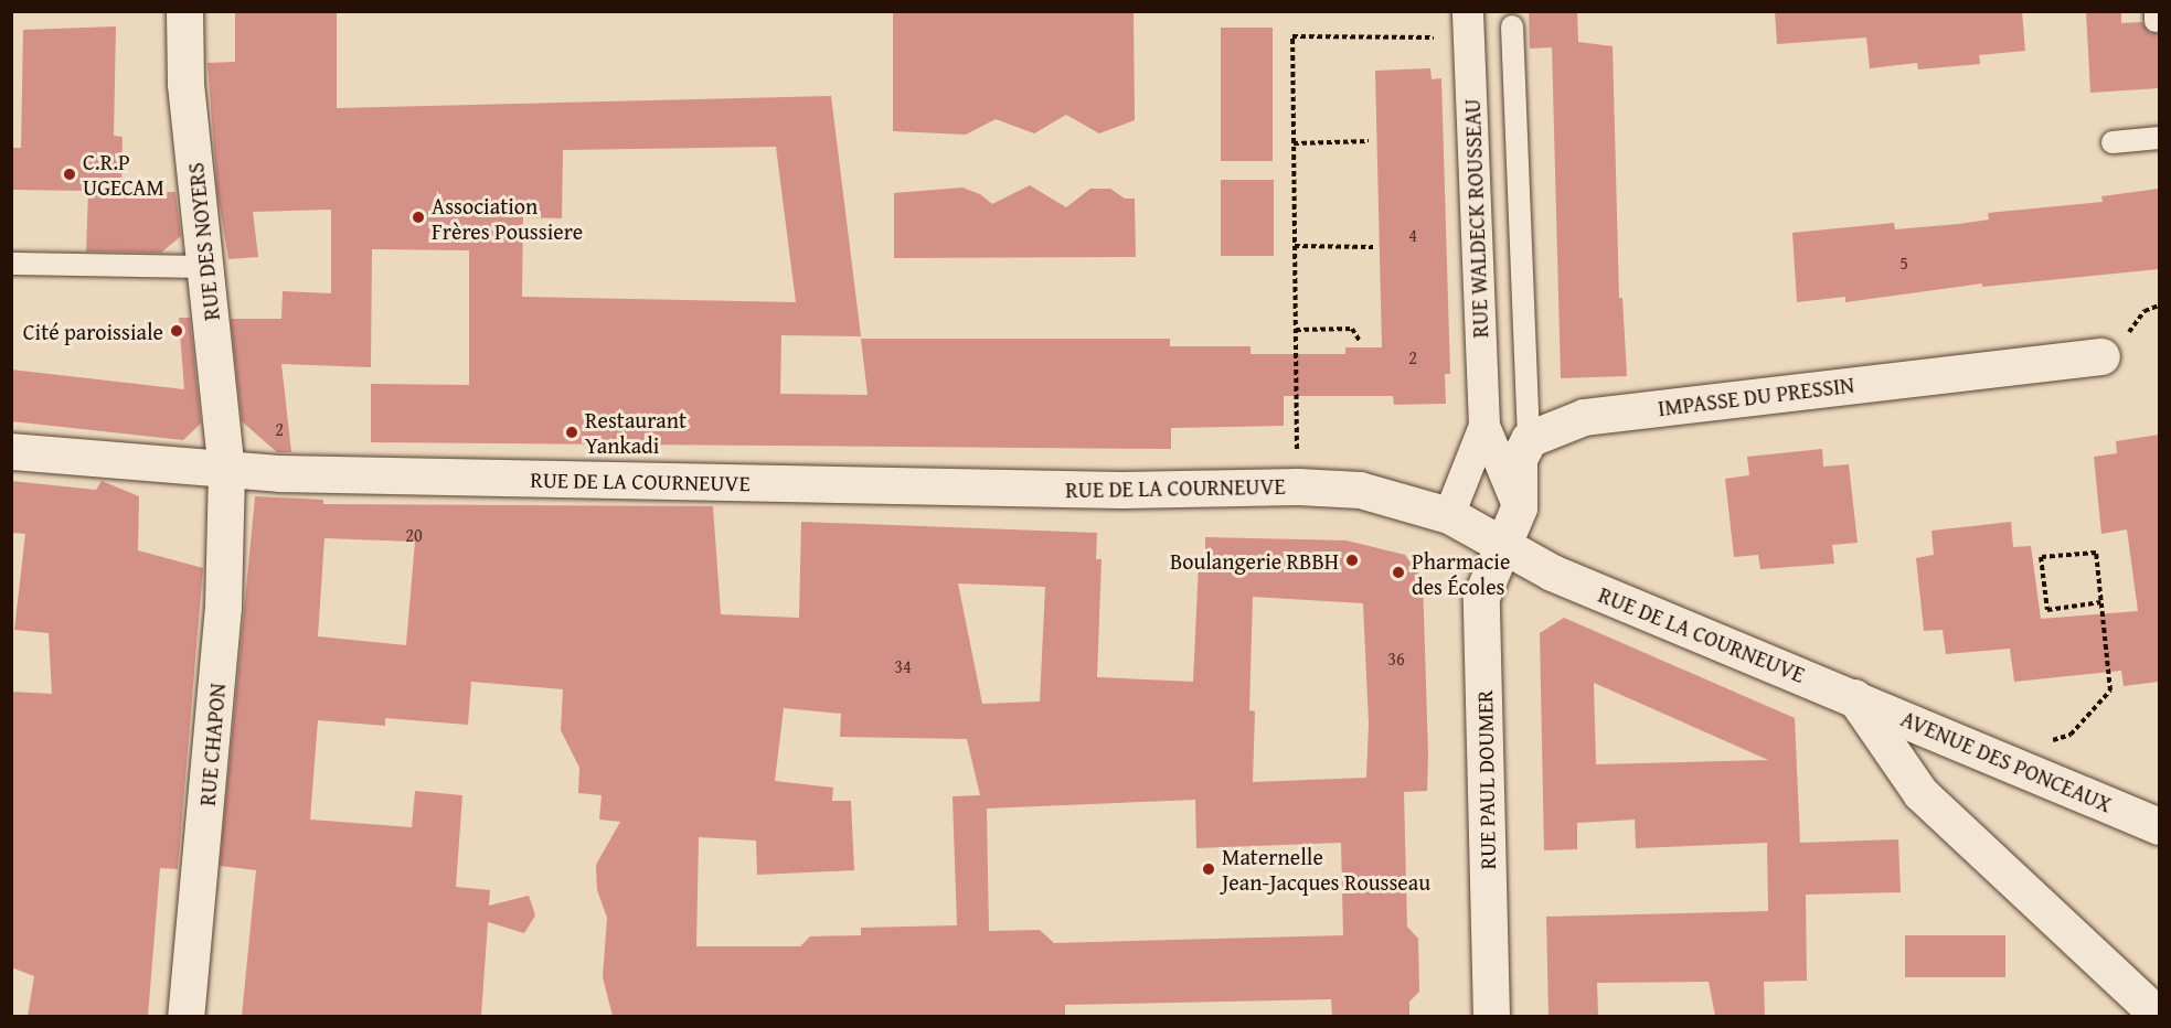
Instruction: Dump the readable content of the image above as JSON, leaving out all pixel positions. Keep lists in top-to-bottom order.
{
  "streets": {
    "street": [
      "RUE WALDECK ROUSSEAU",
      "RUE DES NOYERS",
      "IMPASSE DU PRESSIN",
      "RUE DE LA COURNEUVE",
      "RUE CHAPON",
      "AVENUE DES PONCEAUX",
      "RUE PAUL DOUMER"
    ]
  },
  "crossings": [
    ["RUE WALDECK ROUSSEAU", "RUE DE LA COURNEUVE"],
    ["RUE DES NOYERS", "RUE DE LA COURNEUVE"],
    ["RUE DES NOYERS", "RUE CHAPON"],
    ["RUE DE LA COURNEUVE", "RUE CHAPON"],
    ["RUE DE LA COURNEUVE", "AVENUE DES PONCEAUX"],
    ["RUE DE LA COURNEUVE", "RUE PAUL DOUMER"]
  ],
  "places": [
    "C.R.P UGECAM",
    "Association Frères Poussiere",
    "Cité paroissiale",
    "Restaurant Yankadi",
    "Boulangerie RBBH",
    "Pharmacie des Écoles",
    "Maternelle Jean-Jacques Rousseau"
  ],
  "house_numbers": [
    "4",
    "5",
    "2",
    "2",
    "20",
    "36",
    "34"
  ]
}
